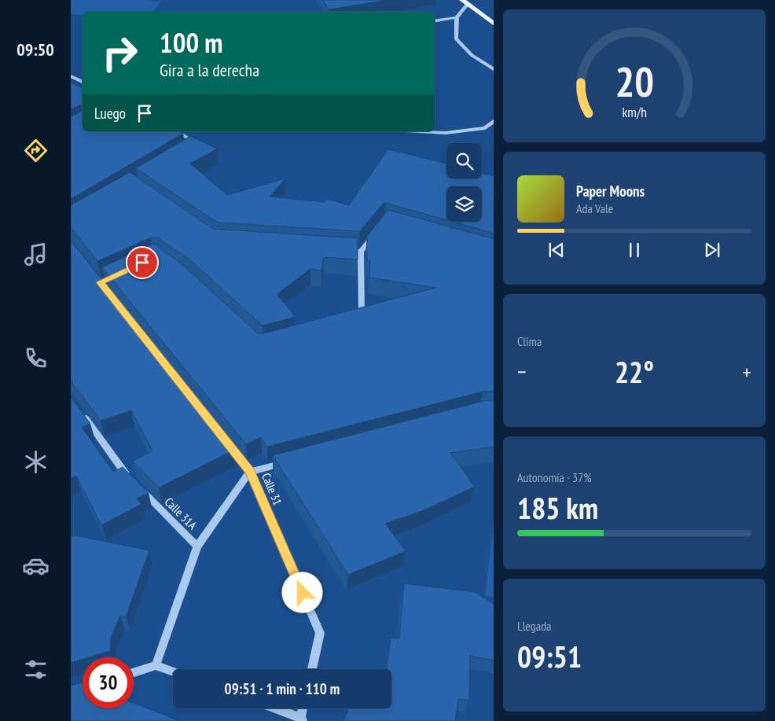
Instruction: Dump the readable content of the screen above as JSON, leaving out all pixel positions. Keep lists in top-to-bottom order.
{
  "streets": {
    "street": ["Calle 31", "Calle 31A"]
  },
  "page": {
    "tabs": "09:50",
    "turn": ["100 m", "Gira a la derecha"],
    "then": "Luego",
    "song": ["Paper Moons", "Ada Vale"],
    "tile": [
      "Clima",
      ["Autonomía · 37%", "185 km"],
      ["Llegada", "09:51"]
    ],
    "heat": ["−", "22°", "+"],
    "limit": "30",
    "trip": "09:51 · 1 min · 110 m",
    "gauge": ["20", "km/h"]
  }
}
